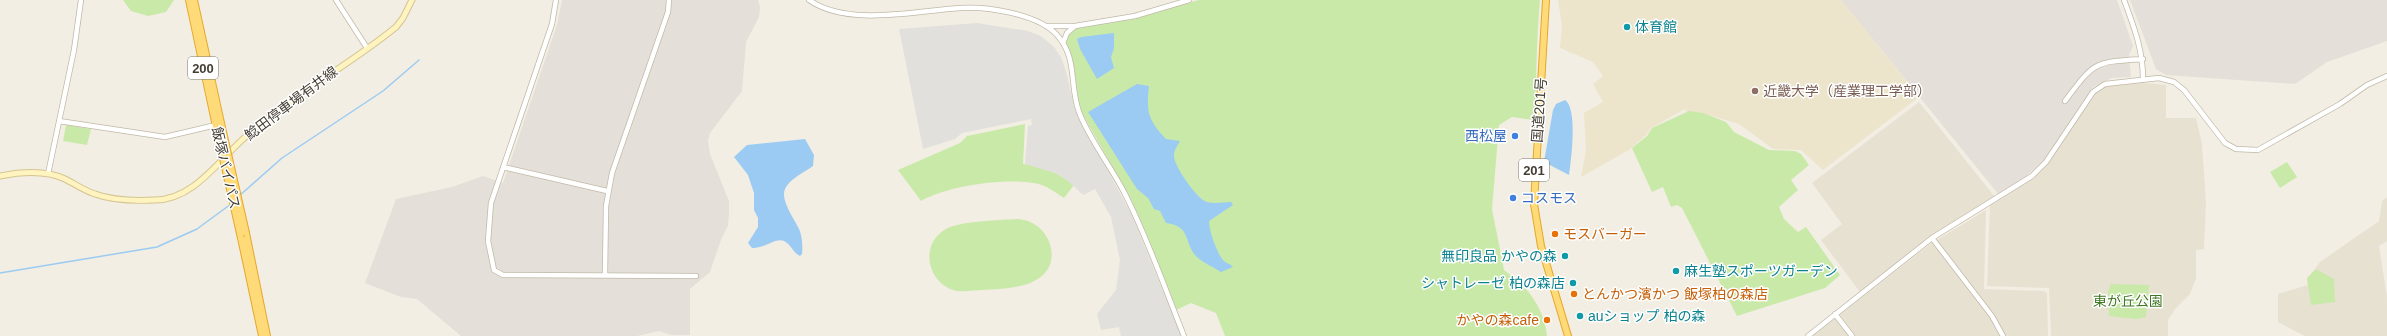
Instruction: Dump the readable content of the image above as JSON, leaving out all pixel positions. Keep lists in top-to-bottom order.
{
  "streets": {
    "highway": [
      "200",
      "国道201号",
      "飯塚バイパス",
      "201"
    ],
    "main road": ["鯰田停車場有井線"]
  },
  "crossings": [
    ["200", "飯塚バイパス"]
  ],
  "parks": ["東が丘公園"],
  "places": [
    "体育館",
    "近畿大学（産業理工学部）",
    "西松屋",
    "コスモス",
    "モスバーガー",
    "無印良品 かやの森",
    "麻生塾スポーツガーデン",
    "シャトレーゼ 柏の森店",
    "とんかつ濱かつ 飯塚柏の森店",
    "auショップ 柏の森",
    "かやの森cafe"
  ]
}
